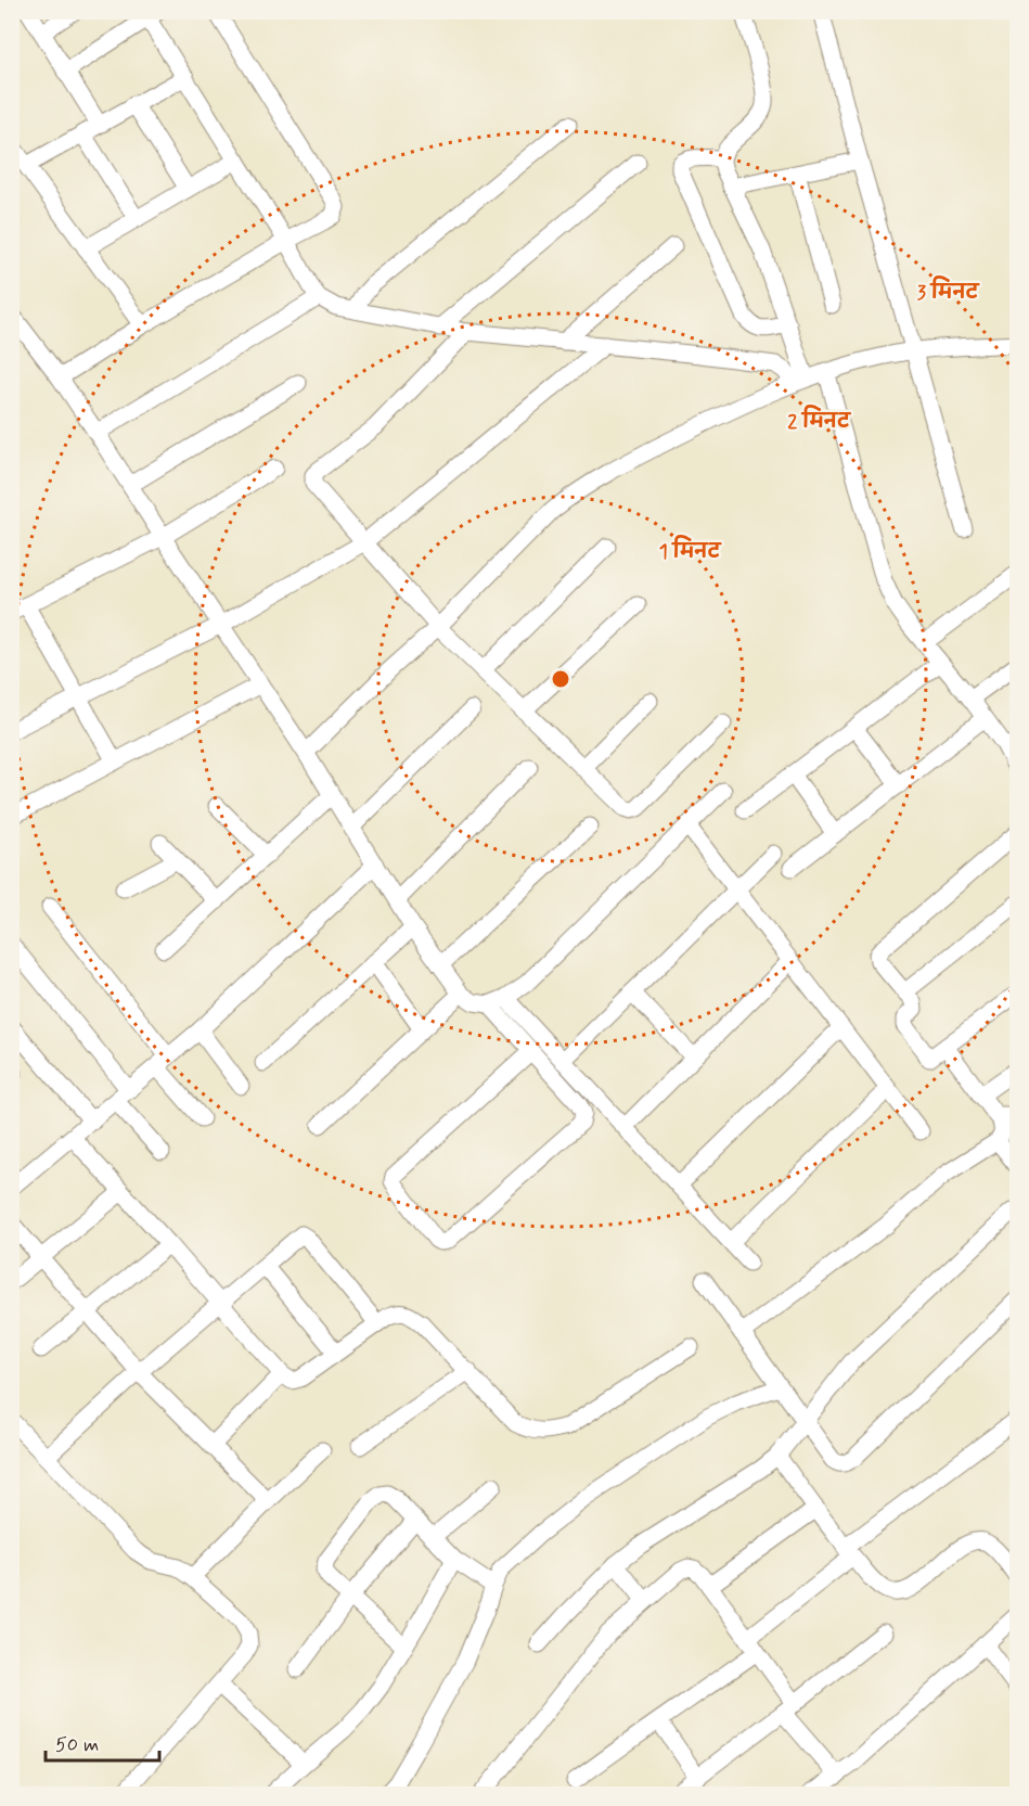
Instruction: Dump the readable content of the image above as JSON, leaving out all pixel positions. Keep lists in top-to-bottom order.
{
  "scale_bar": "50 m",
  "rings": ["3 मिनट", "2 मिनट", "1 मिनट"]
}
